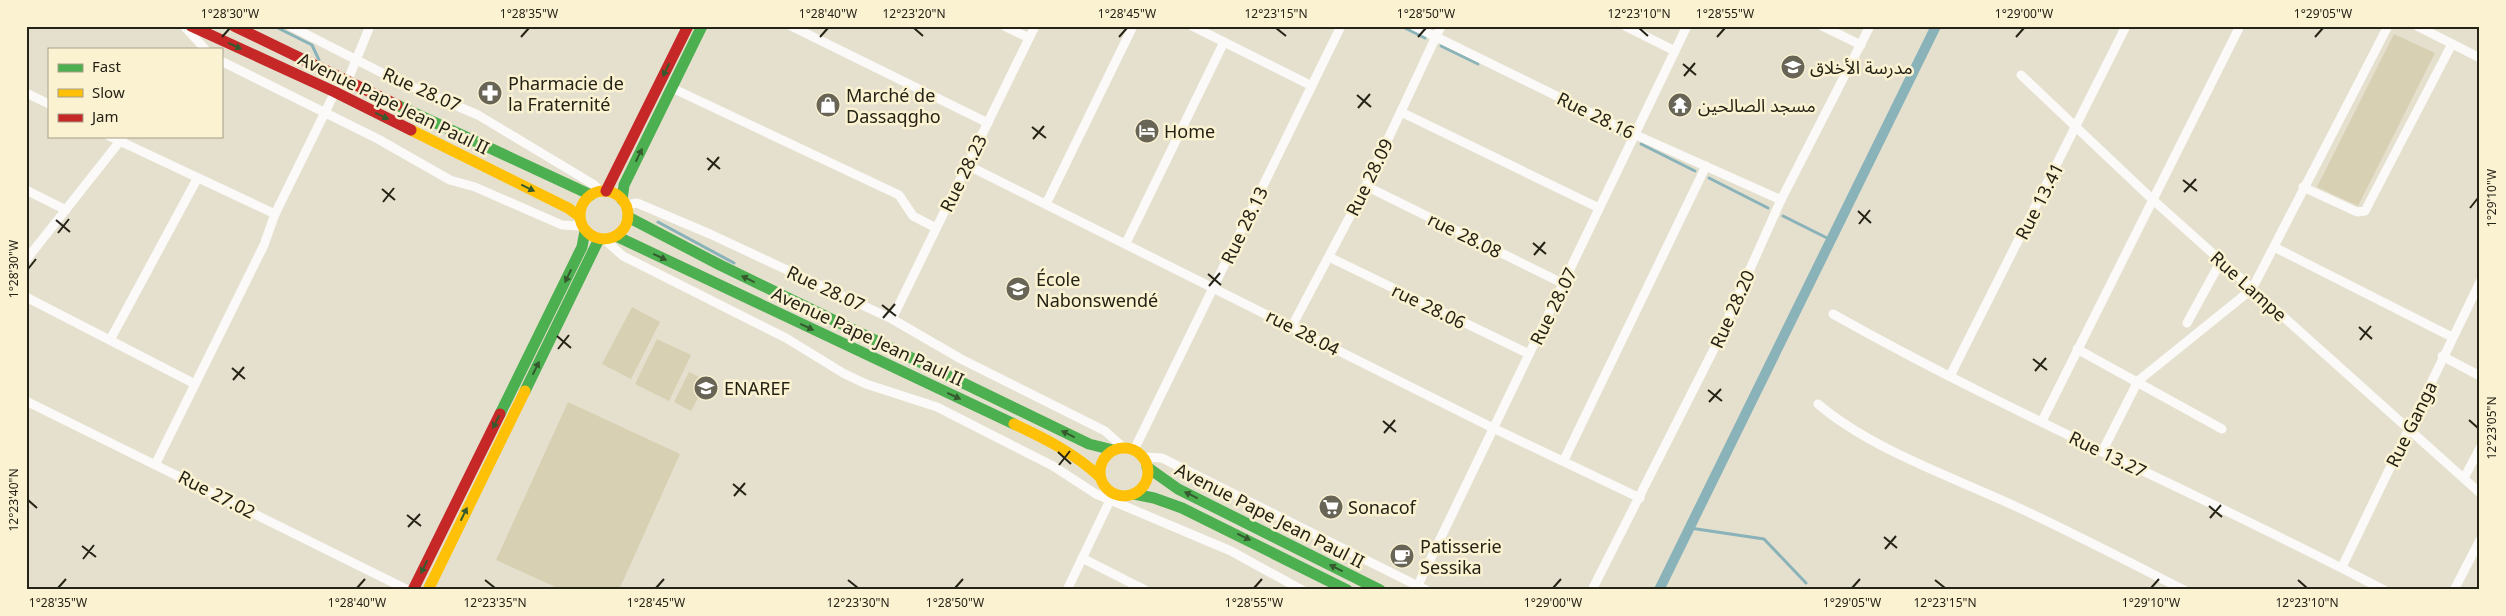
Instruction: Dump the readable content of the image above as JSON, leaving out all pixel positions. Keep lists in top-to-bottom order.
{
  "streets": {
    "main road": ["Avenue Pape Jean Paul II"],
    "street": [
      "Rue 28.07",
      "Rue 28.16",
      "Rue 28.23",
      "Rue 28.09",
      "Rue 13.41",
      "Rue 28.13",
      "rue 28.08",
      "Rue Lampe",
      "rue 28.06",
      "Rue 28.20",
      "rue 28.04",
      "Rue Ganga",
      "Rue 13.27",
      "Rue 27.02"
    ]
  },
  "crossings": [
    ["Rue 28.07", "Avenue Pape Jean Paul II"],
    ["Rue 28.07", "Rue 28.16"],
    ["Rue 28.07", "Rue 28.23"],
    ["Rue 28.07", "Rue 28.13"],
    ["Rue 28.07", "rue 28.08"],
    ["Rue 28.07", "rue 28.06"],
    ["Rue 28.07", "rue 28.04"],
    ["Avenue Pape Jean Paul II", "Rue 28.13"],
    ["Rue 28.16", "Rue 28.09"],
    ["Rue 28.16", "Rue 28.20"],
    ["Rue 28.23", "rue 28.04"],
    ["Rue 28.09", "rue 28.08"],
    ["Rue 28.09", "rue 28.06"],
    ["Rue 28.09", "rue 28.04"],
    ["Rue 13.41", "Rue Lampe"],
    ["Rue 13.41", "Rue 13.27"],
    ["Rue 28.13", "rue 28.04"],
    ["Rue Lampe", "Rue Ganga"],
    ["Rue 28.20", "rue 28.04"],
    ["Rue Ganga", "Rue 13.27"]
  ],
  "places": {
    "school or university": ["مدرسة الأخلاق", "École Nabonswendé", "ENAREF"],
    "pharmacy": ["Pharmacie de la Fraternité"],
    "shop": ["Marché de Dassaqgho"],
    "temple": ["مسجد الصالحين"],
    "hotel": ["Home"],
    "supermarket": ["Sonacof"],
    "cafe": ["Patisserie Sessika"]
  },
  "legend": ["Fast", "Slow", "Jam"],
  "coordinates": [
    "1°28'30\"W",
    "1°28'35\"W",
    "1°28'40\"W",
    "12°23'20\"N",
    "1°28'45\"W",
    "12°23'15\"N",
    "1°28'50\"W",
    "12°23'10\"N",
    "1°28'55\"W",
    "1°29'00\"W",
    "1°29'05\"W",
    "1°29'10\"W",
    "12°23'05\"N",
    "12°23'40\"N",
    "12°23'35\"N",
    "12°23'30\"N"
  ]
}
